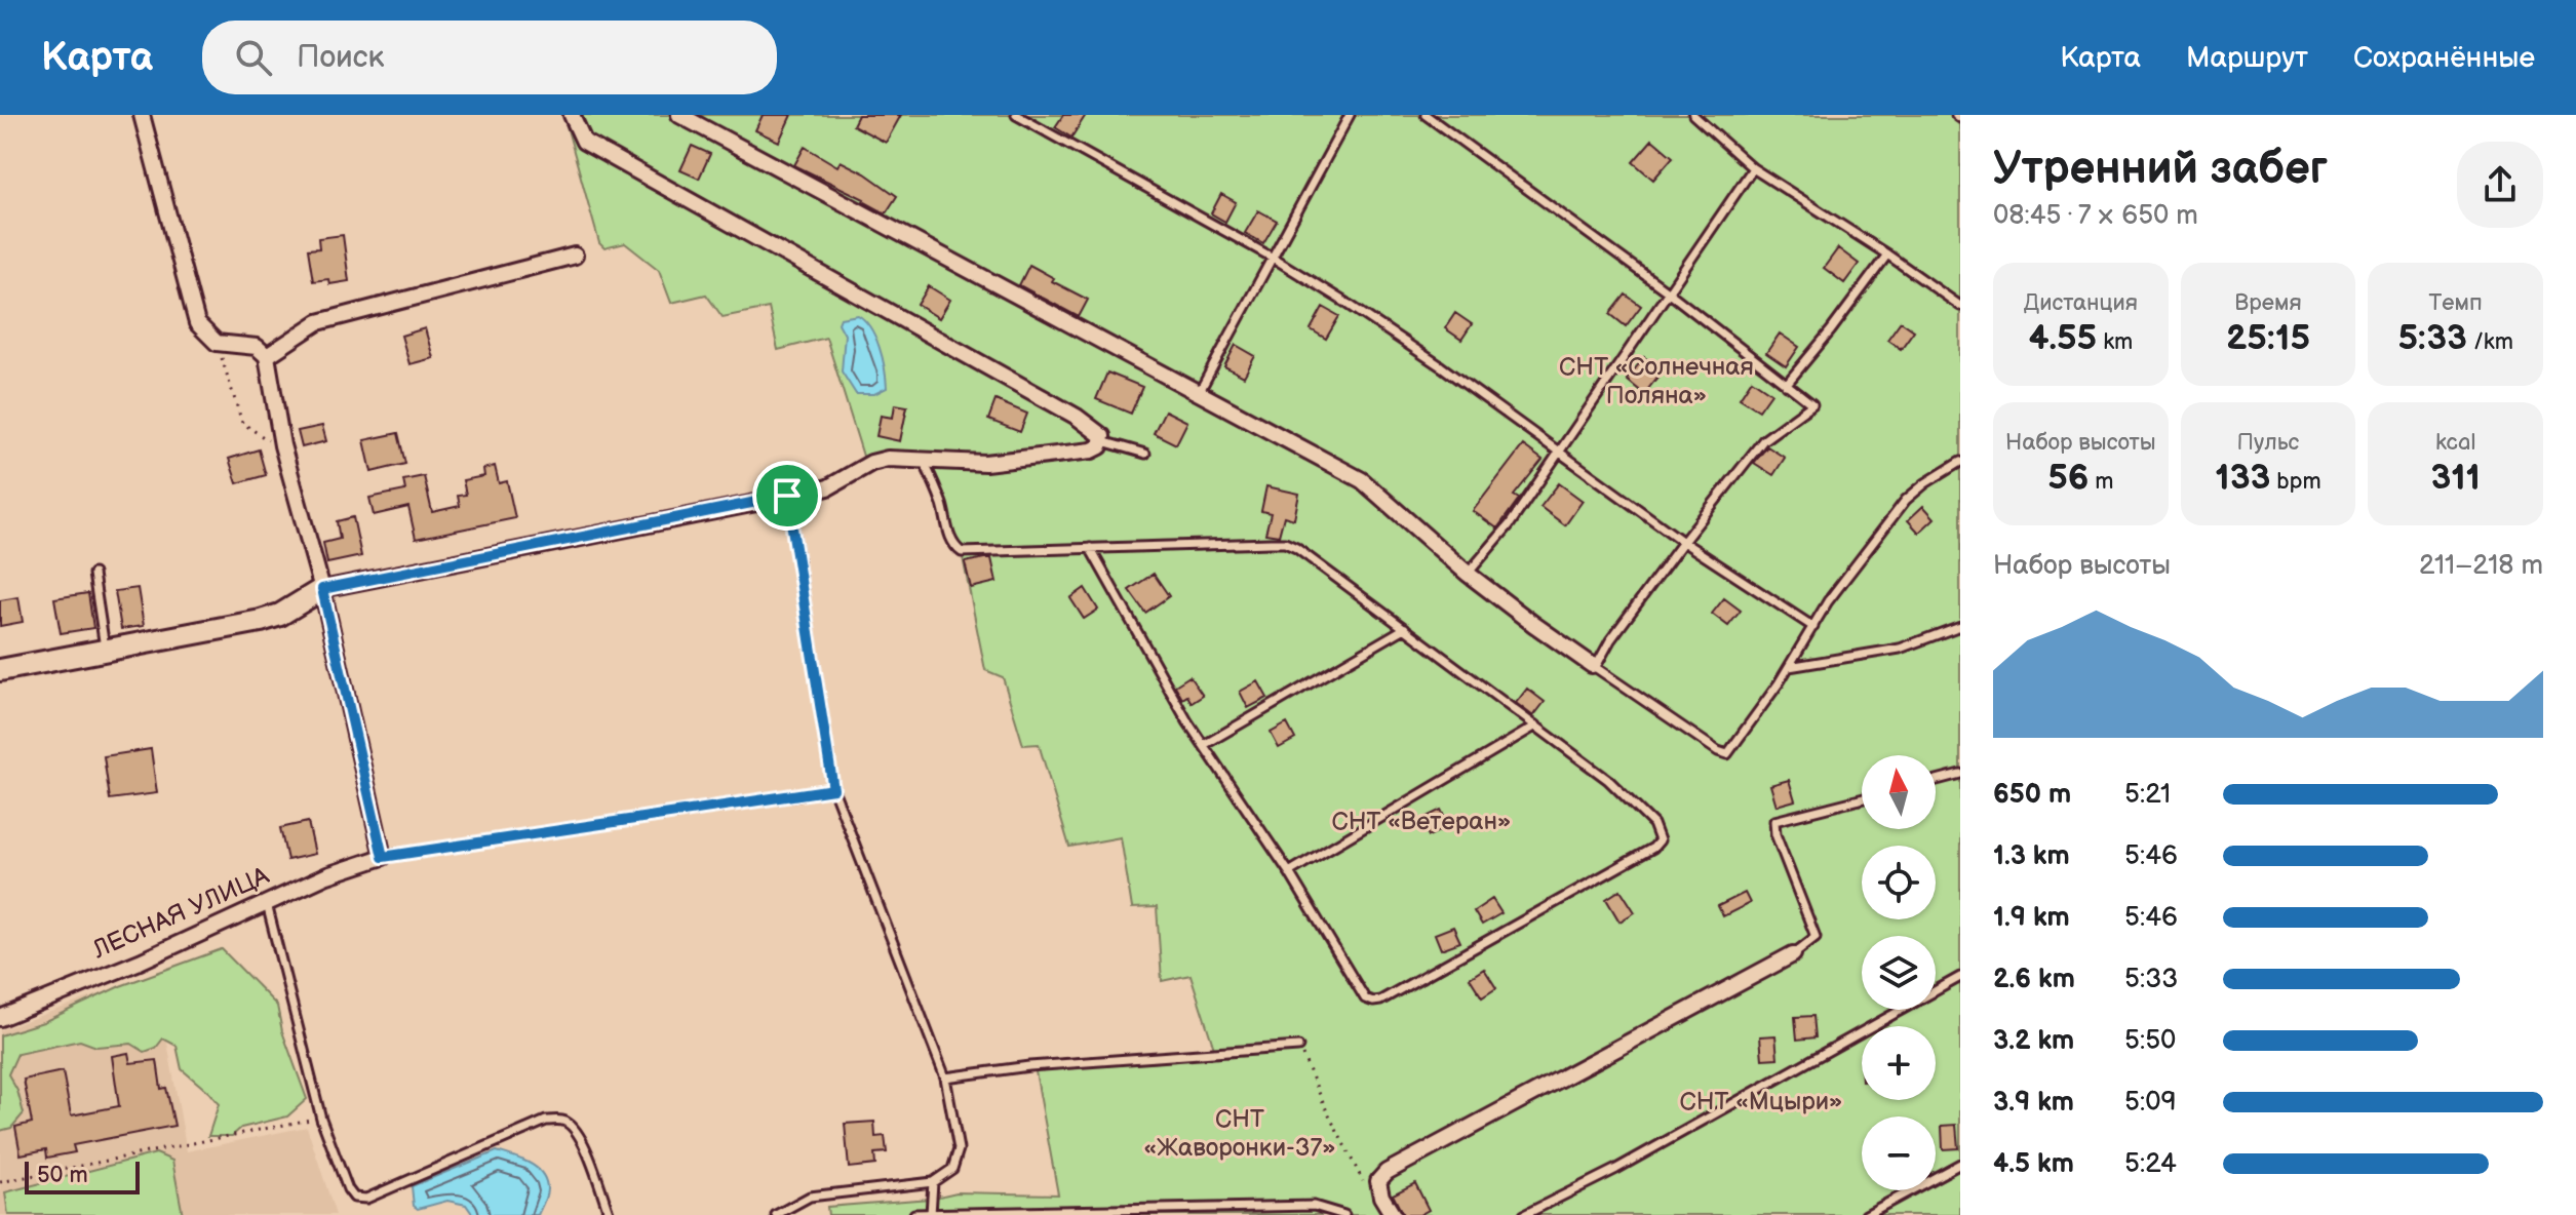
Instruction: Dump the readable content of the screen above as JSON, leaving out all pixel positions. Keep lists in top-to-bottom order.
{
  "streets": {
    "street": ["ЛЕСНАЯ УЛИЦА"]
  },
  "parks": [
    "СНТ «Солнечная Поляна»",
    "СНТ «Ветеран»",
    "СНТ «Мцыри»",
    "СНТ «Жаворонки-37»"
  ],
  "scale_bar": "50 m",
  "north": "top",
  "page": {
    "header": "Карта",
    "search": "Поиск",
    "nav": ["Карта", "Маршрут", "Сохранённые"],
    "heading": ["Утренний забег", "08:45 · 7 × 650 m"],
    "stats": [
      ["Дистанция", "4.55 km"],
      ["Время", "25:15"],
      ["Темп", "5:33 /km"],
      ["Набор высоты", "56 m"],
      ["Пульс", "133 bpm"],
      ["kcal", "311"]
    ],
    "chart": ["Набор высоты", "211–218 m"],
    "map_buttons": ["+", "−"],
    "list": [
      {
        "name": "650 m",
        "note": "5:21"
      },
      {
        "name": "1.3 km",
        "note": "5:46"
      },
      {
        "name": "1.9 km",
        "note": "5:46"
      },
      {
        "name": "2.6 km",
        "note": "5:33"
      },
      {
        "name": "3.2 km",
        "note": "5:50"
      },
      {
        "name": "3.9 km",
        "note": "5:09"
      },
      {
        "name": "4.5 km",
        "note": "5:24"
      }
    ],
    "scale": "50 m"
  }
}
